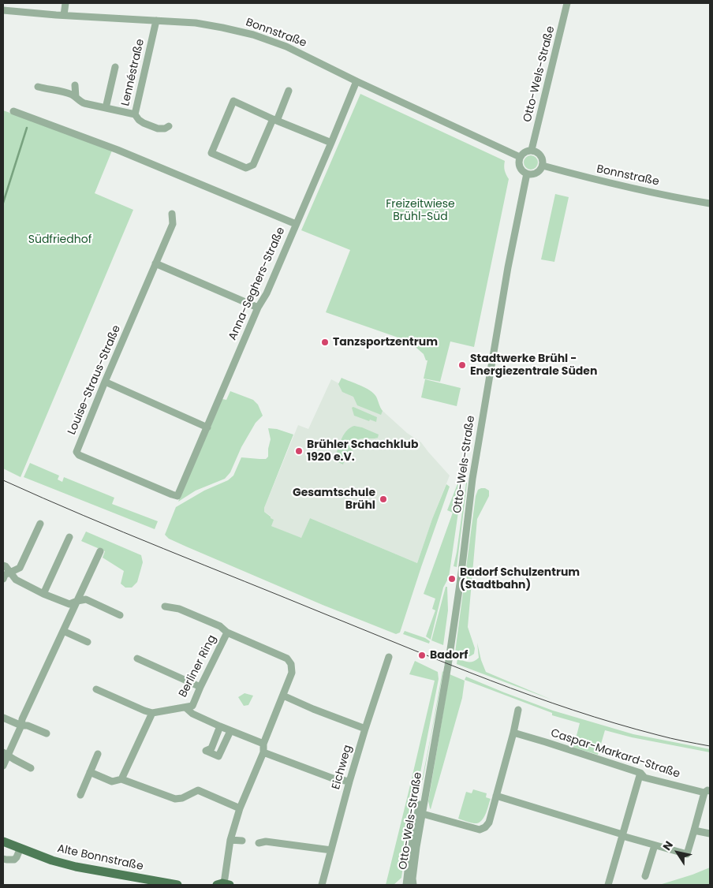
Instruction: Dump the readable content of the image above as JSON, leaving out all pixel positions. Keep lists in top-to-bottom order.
{
  "streets": {
    "main road": ["Alte Bonnstraße"],
    "street": [
      "Bonnstraße",
      "Lennéstraße",
      "Otto-Wels-Straße",
      "Anna-Seghers-Straße",
      "Louise-Straus-Straße",
      "Berliner Ring",
      "Caspar-Markard-Straße",
      "Eichweg"
    ]
  },
  "crossings": [
    ["Bonnstraße", "Lennéstraße"],
    ["Bonnstraße", "Otto-Wels-Straße"],
    ["Bonnstraße", "Anna-Seghers-Straße"],
    ["Anna-Seghers-Straße", "Louise-Straus-Straße"]
  ],
  "parks": ["Freizeitwiese Brühl-Süd", "Südfriedhof"],
  "places": [
    "Tanzsportzentrum",
    "Stadtwerke Brühl - Energiezentrale Süden",
    "Brühler Schachklub 1920 e.V.",
    "Gesamtschule Brühl",
    "Badorf Schulzentrum (Stadtbahn)",
    "Badorf"
  ],
  "north": "top left"
}
